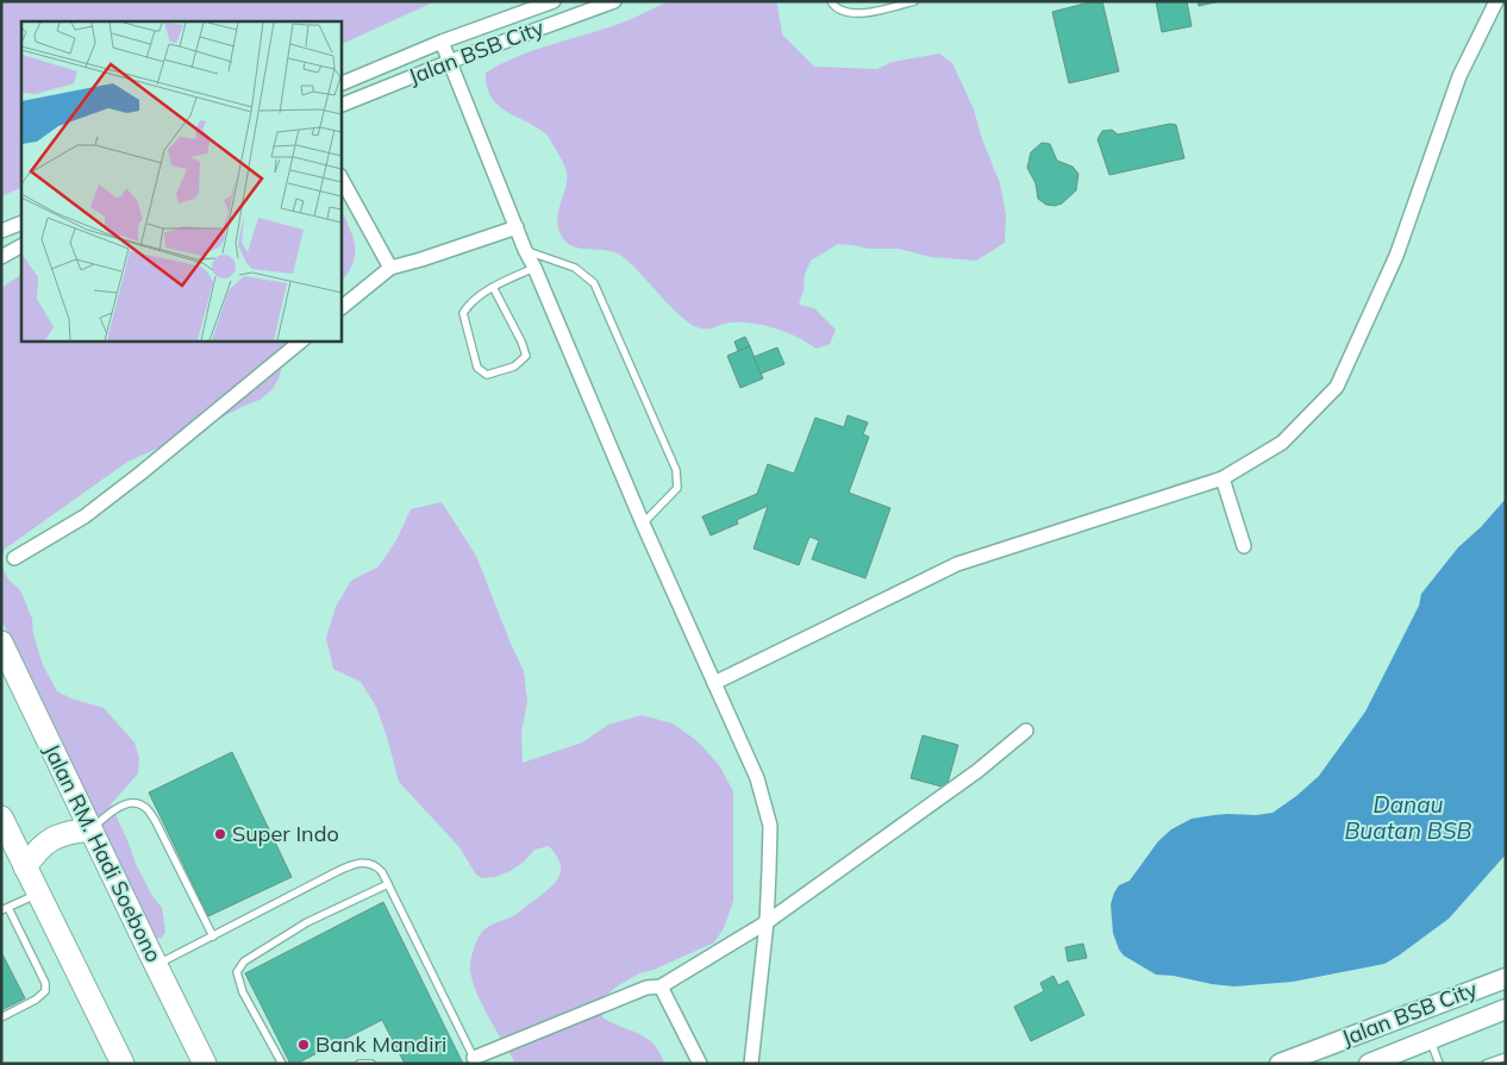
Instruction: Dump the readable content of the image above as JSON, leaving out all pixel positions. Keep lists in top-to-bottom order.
{
  "streets": {
    "main road": ["Jalan RM. Hadi Soebono"],
    "street": ["Jalan BSB City"]
  },
  "water": ["Danau Buatan BSB"],
  "places": ["Super Indo", "Bank Mandiri"]
}
